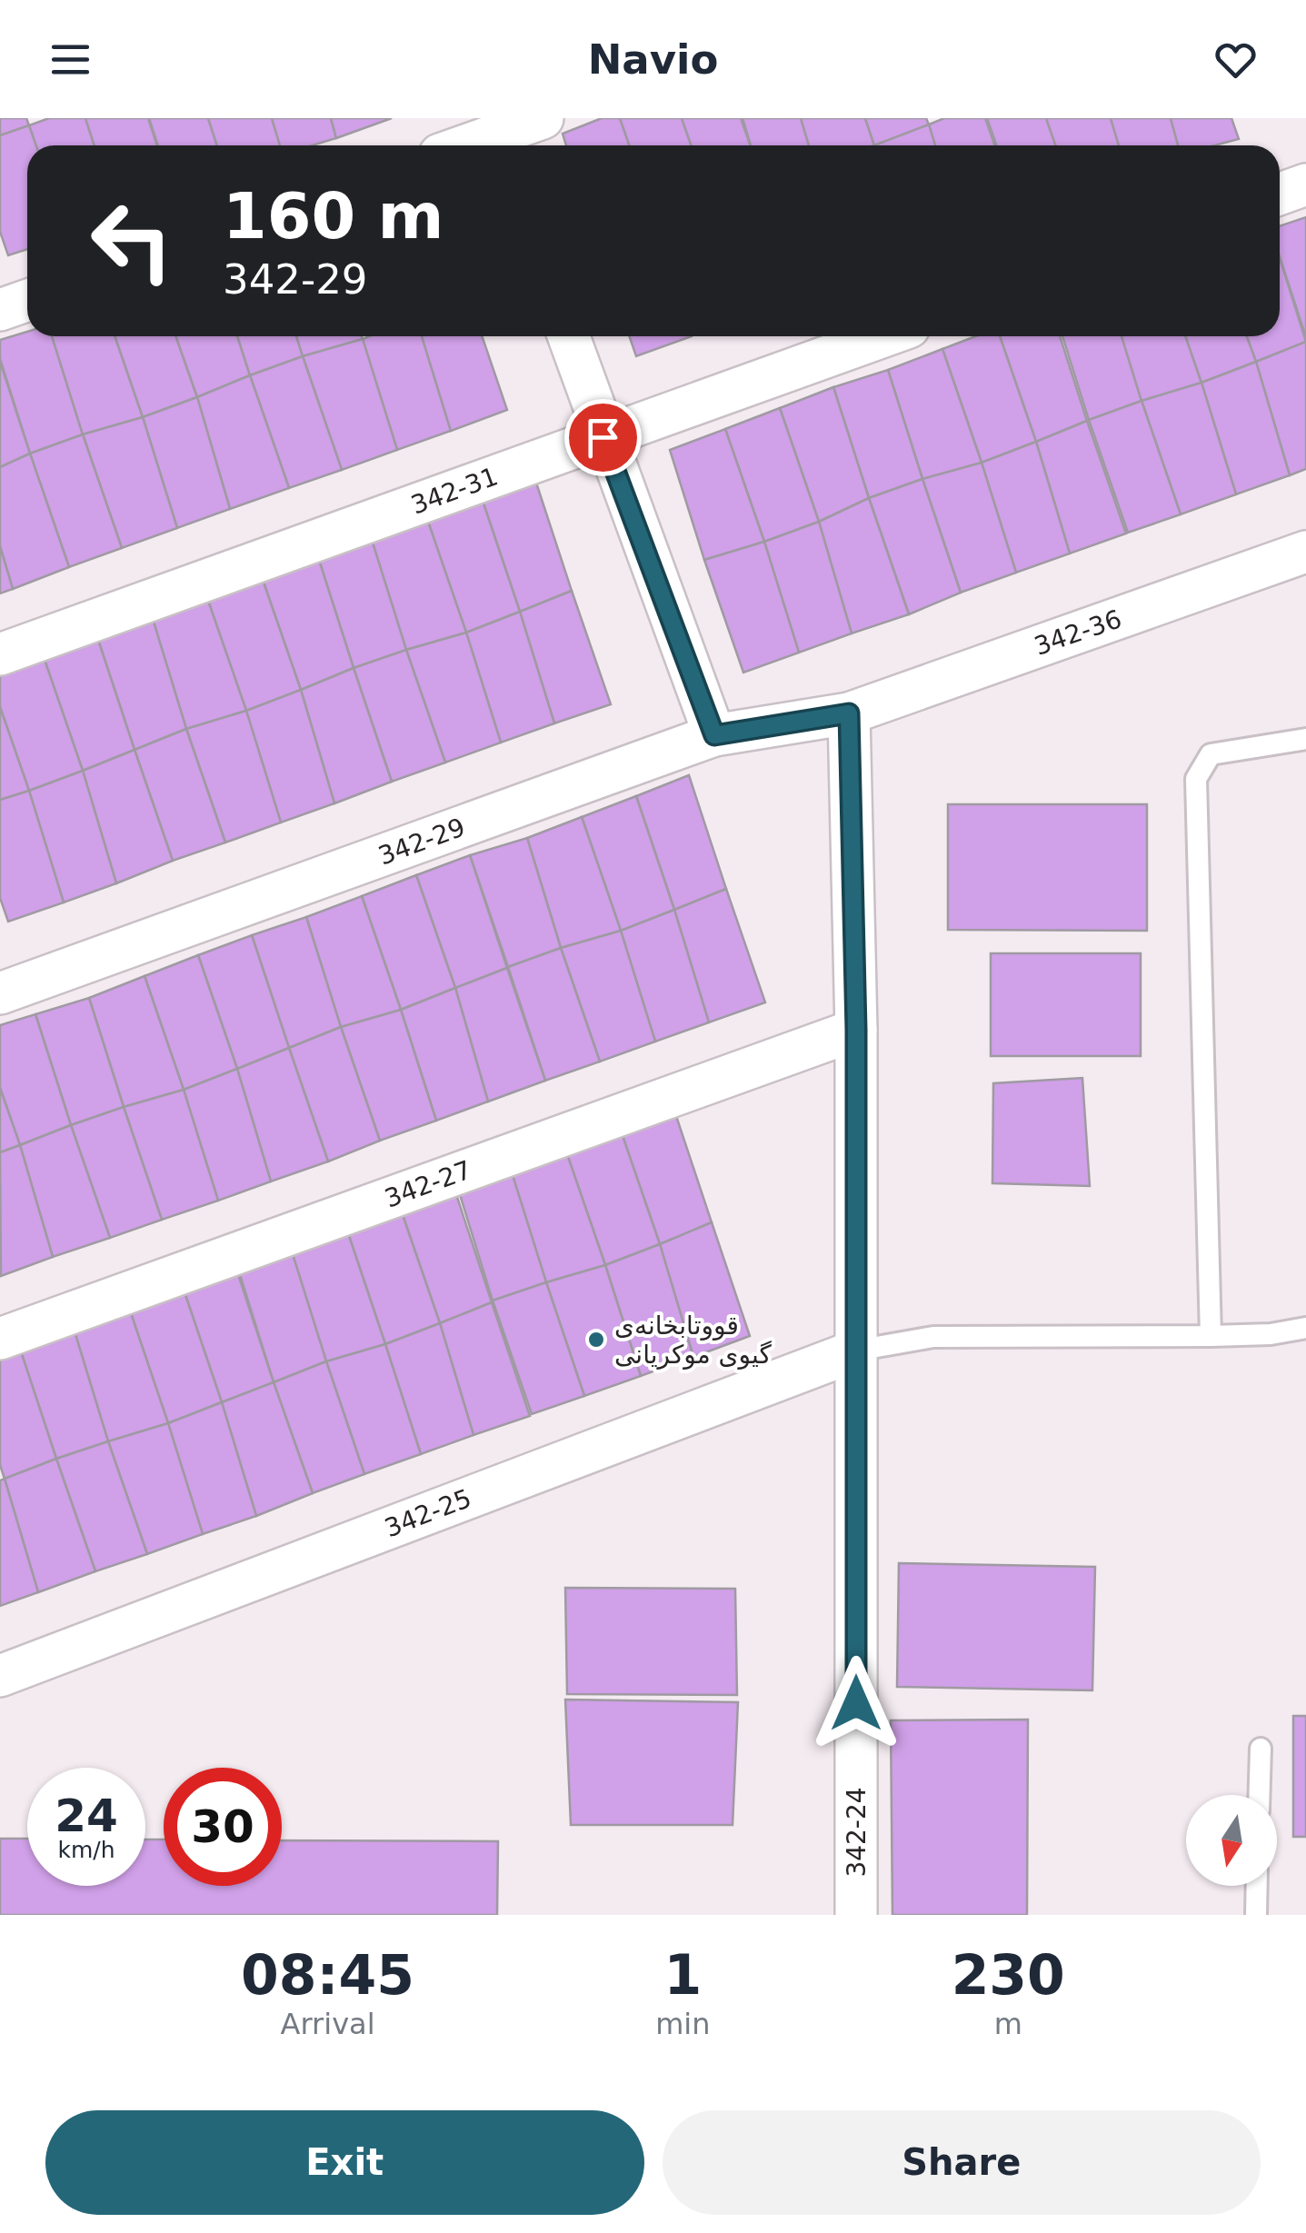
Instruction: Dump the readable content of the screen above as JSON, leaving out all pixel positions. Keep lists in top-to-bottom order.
{
  "streets": {
    "street": [
      "342-31",
      "342-36",
      "342-29",
      "342-27",
      "342-25",
      "342-24"
    ]
  },
  "crossings": [
    ["342-36", "342-29"],
    ["342-36", "342-24"],
    ["342-29", "342-24"],
    ["342-27", "342-24"],
    ["342-25", "342-24"]
  ],
  "places": ["قووتابخانەی گيوی موكريانی"],
  "north": "bottom",
  "page": {
    "header": "Navio",
    "turn": ["160 m", "342-29"],
    "speed": "24 km/h",
    "limit": "30",
    "eta": [
      "08:45",
      "Arrival",
      "1",
      "min",
      "230",
      "m"
    ],
    "buttons": ["Exit", "Share"]
  }
}
